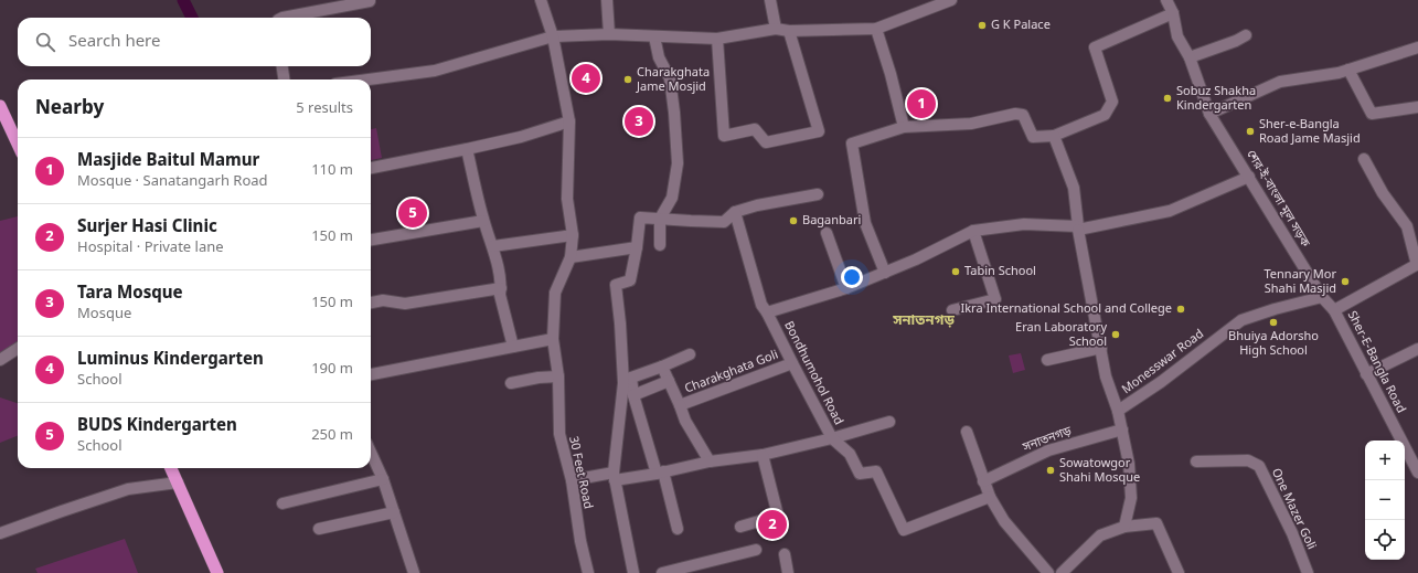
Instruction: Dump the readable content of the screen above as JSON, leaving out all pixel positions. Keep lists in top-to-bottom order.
{
  "streets": {
    "street": [
      "শের-ই-বাংলা মূল সড়ক",
      "Monesswar Road",
      "Sher-E-Bangla Road",
      "Charakghata Goli",
      "Bondhumohol Road",
      "সনাতনগড়",
      "30 Feet Road",
      "One Mazer Goli"
    ]
  },
  "crossings": [
    ["শের-ই-বাংলা মূল সড়ক", "Monesswar Road"],
    ["শের-ই-বাংলা মূল সড়ক", "Sher-E-Bangla Road"],
    ["Charakghata Goli", "Bondhumohol Road"]
  ],
  "districts": ["সনাতনগড়"],
  "places": [
    "G K Palace",
    "Charakghata Jame Mosjid",
    "Sobuz Shakha Kindergarten",
    "Sher-e-Bangla Road Jame Masjid",
    "Baganbari",
    "Tabin School",
    "Tennary Mor Shahi Masjid",
    "Ikra International School and College",
    "Bhuiya Adorsho High School",
    "Eran Laboratory School",
    "Sowatowgor Shahi Mosque"
  ],
  "page": {
    "search": "Search here",
    "pins": [
      "4",
      "1",
      "3",
      "5",
      "2"
    ],
    "heading": ["Nearby", "5 results"],
    "list": [
      {
        "mark": "1",
        "name": "Masjide Baitul Mamur",
        "note": "Mosque · Sanatangarh Road",
        "value": "110 m"
      },
      {
        "mark": "2",
        "name": "Surjer Hasi Clinic",
        "note": "Hospital · Private lane",
        "value": "150 m"
      },
      {
        "mark": "3",
        "name": "Tara Mosque",
        "note": "Mosque",
        "value": "150 m"
      },
      {
        "mark": "4",
        "name": "Luminus Kindergarten",
        "note": "School",
        "value": "190 m"
      },
      {
        "mark": "5",
        "name": "BUDS Kindergarten",
        "note": "School",
        "value": "250 m"
      }
    ],
    "map_buttons": ["+", "−"]
  }
}
